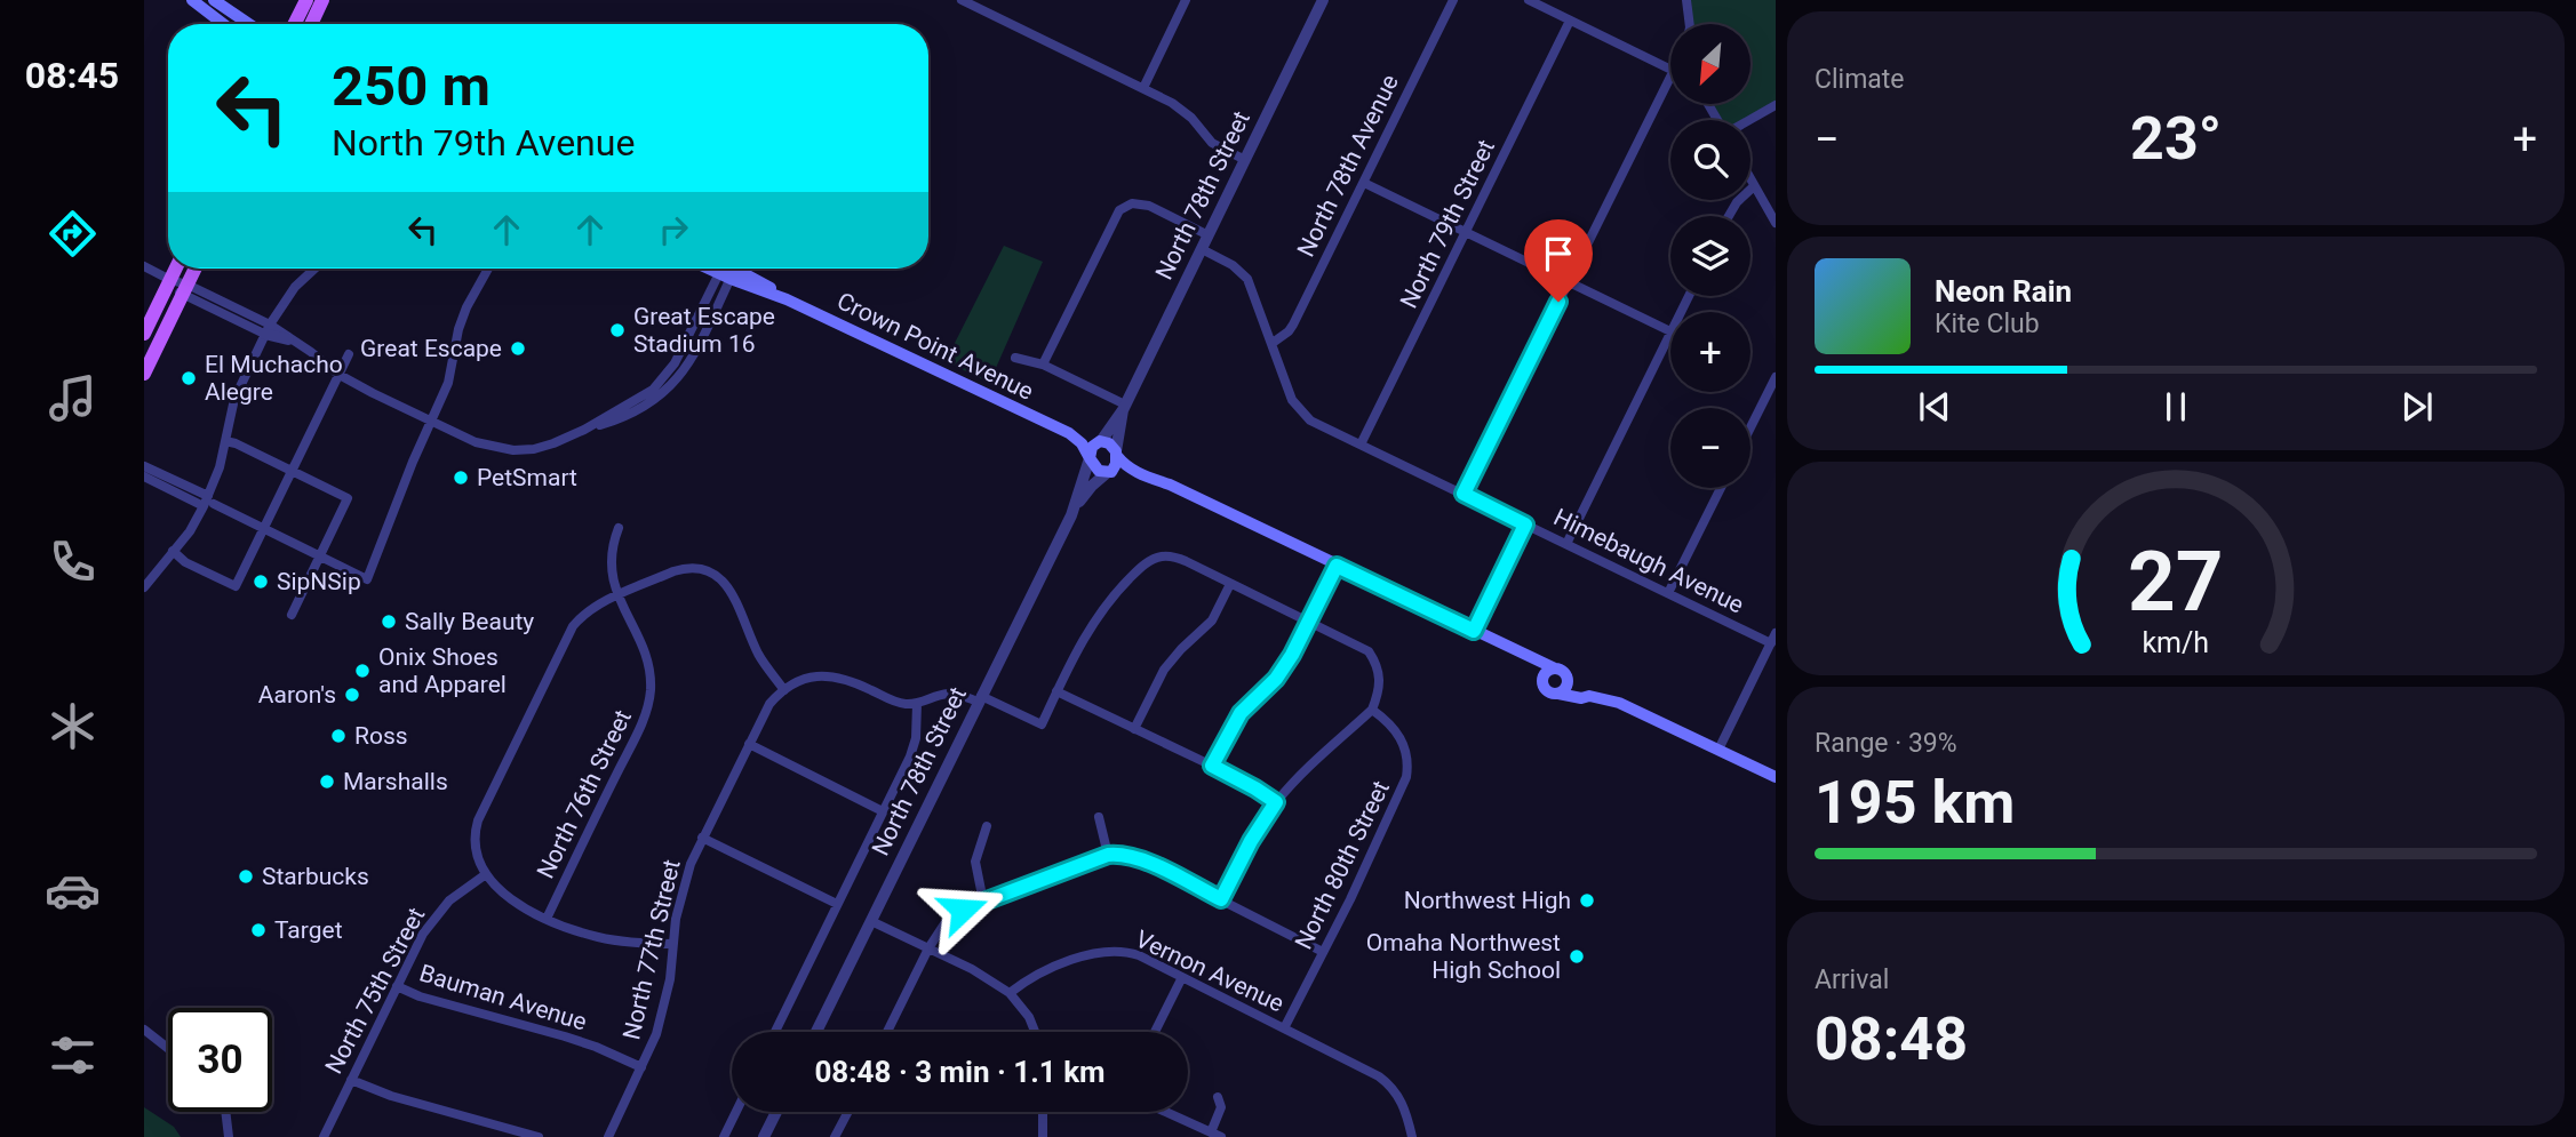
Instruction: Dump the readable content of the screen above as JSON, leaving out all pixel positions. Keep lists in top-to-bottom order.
{
  "streets": {
    "main road": ["Crown Point Avenue"],
    "street": [
      "North 78th Avenue",
      "North 78th Street",
      "North 79th Street",
      "Himebaugh Avenue",
      "North 76th Street",
      "North 80th Street",
      "North 77th Street",
      "Vernon Avenue",
      "North 75th Street",
      "Bauman Avenue"
    ]
  },
  "crossings": [
    ["North 78th Avenue", "Himebaugh Avenue"],
    ["North 78th Street", "Himebaugh Avenue"],
    ["North 79th Street", "Himebaugh Avenue"],
    ["North 80th Street", "Vernon Avenue"],
    ["North 77th Street", "Bauman Avenue"],
    ["North 75th Street", "Bauman Avenue"]
  ],
  "places": [
    "Great Escape Stadium 16",
    "Great Escape",
    "El Muchacho Alegre",
    "PetSmart",
    "SipNSip",
    "Sally Beauty",
    "Onix Shoes and Apparel",
    "Aaron's",
    "Ross",
    "Marshalls",
    "Starbucks",
    "Northwest High",
    "Target",
    "Omaha Northwest High School"
  ],
  "north": "bottom left",
  "page": {
    "tabs": "08:45",
    "tile": [
      "Climate",
      ["Range · 39%", "195 km"],
      ["Arrival", "08:48"]
    ],
    "map_buttons": ["+", "−"],
    "turn": ["250 m", "North 79th Avenue"],
    "heat": ["−", "23°", "+"],
    "song": ["Neon Rain", "Kite Club"],
    "limit": "30",
    "trip": "08:48 · 3 min · 1.1 km",
    "gauge": ["27", "km/h"]
  }
}
